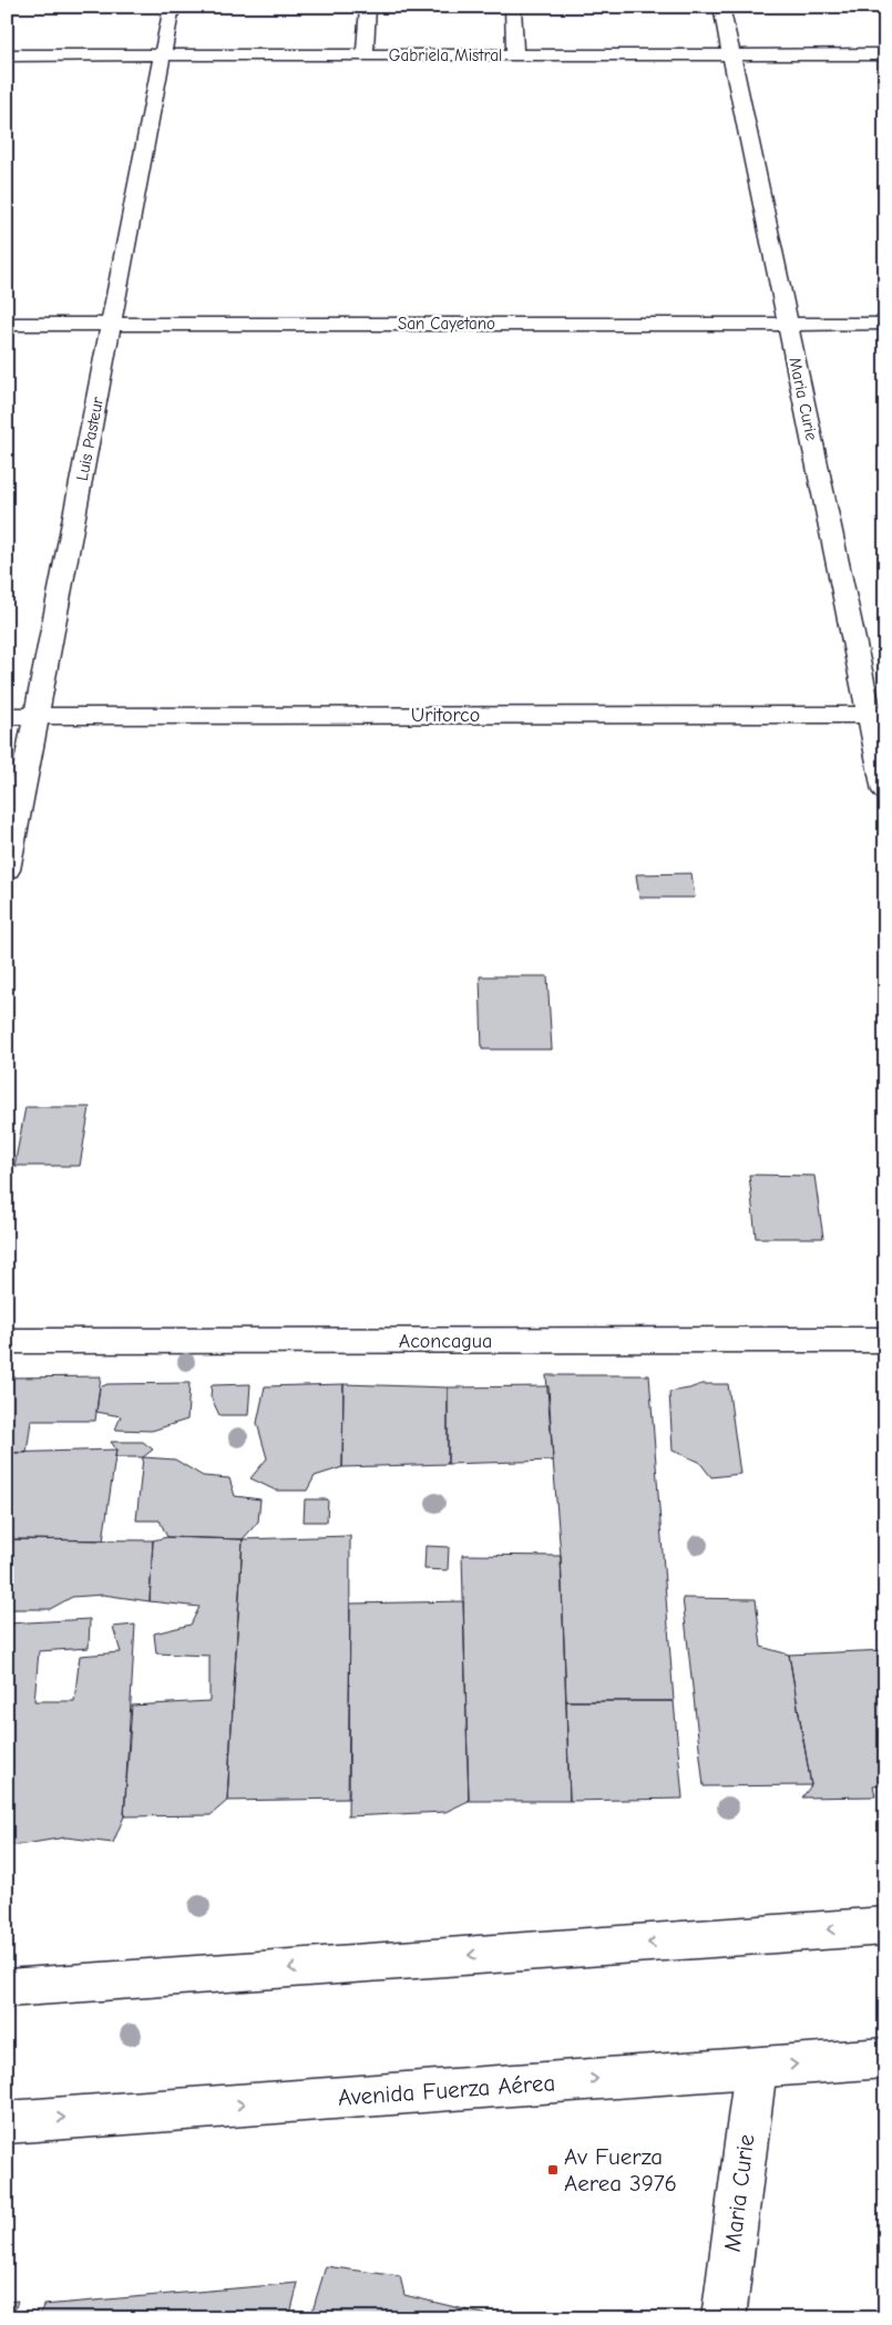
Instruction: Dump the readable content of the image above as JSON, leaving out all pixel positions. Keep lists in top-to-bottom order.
{
  "streets": {
    "street": [
      "Gabriela Mistral",
      "San Cayetano",
      "Maria Curie",
      "Luis Pasteur",
      "Uritorco",
      "Aconcagua",
      "Avenida Fuerza Aérea"
    ]
  },
  "crossings": [
    ["Gabriela Mistral", "Maria Curie"],
    ["Gabriela Mistral", "Luis Pasteur"],
    ["San Cayetano", "Maria Curie"],
    ["San Cayetano", "Luis Pasteur"],
    ["Maria Curie", "Uritorco"],
    ["Maria Curie", "Avenida Fuerza Aérea"],
    ["Luis Pasteur", "Uritorco"]
  ],
  "places": {
    "transit": ["Av Fuerza Aerea 3976"]
  }
}
